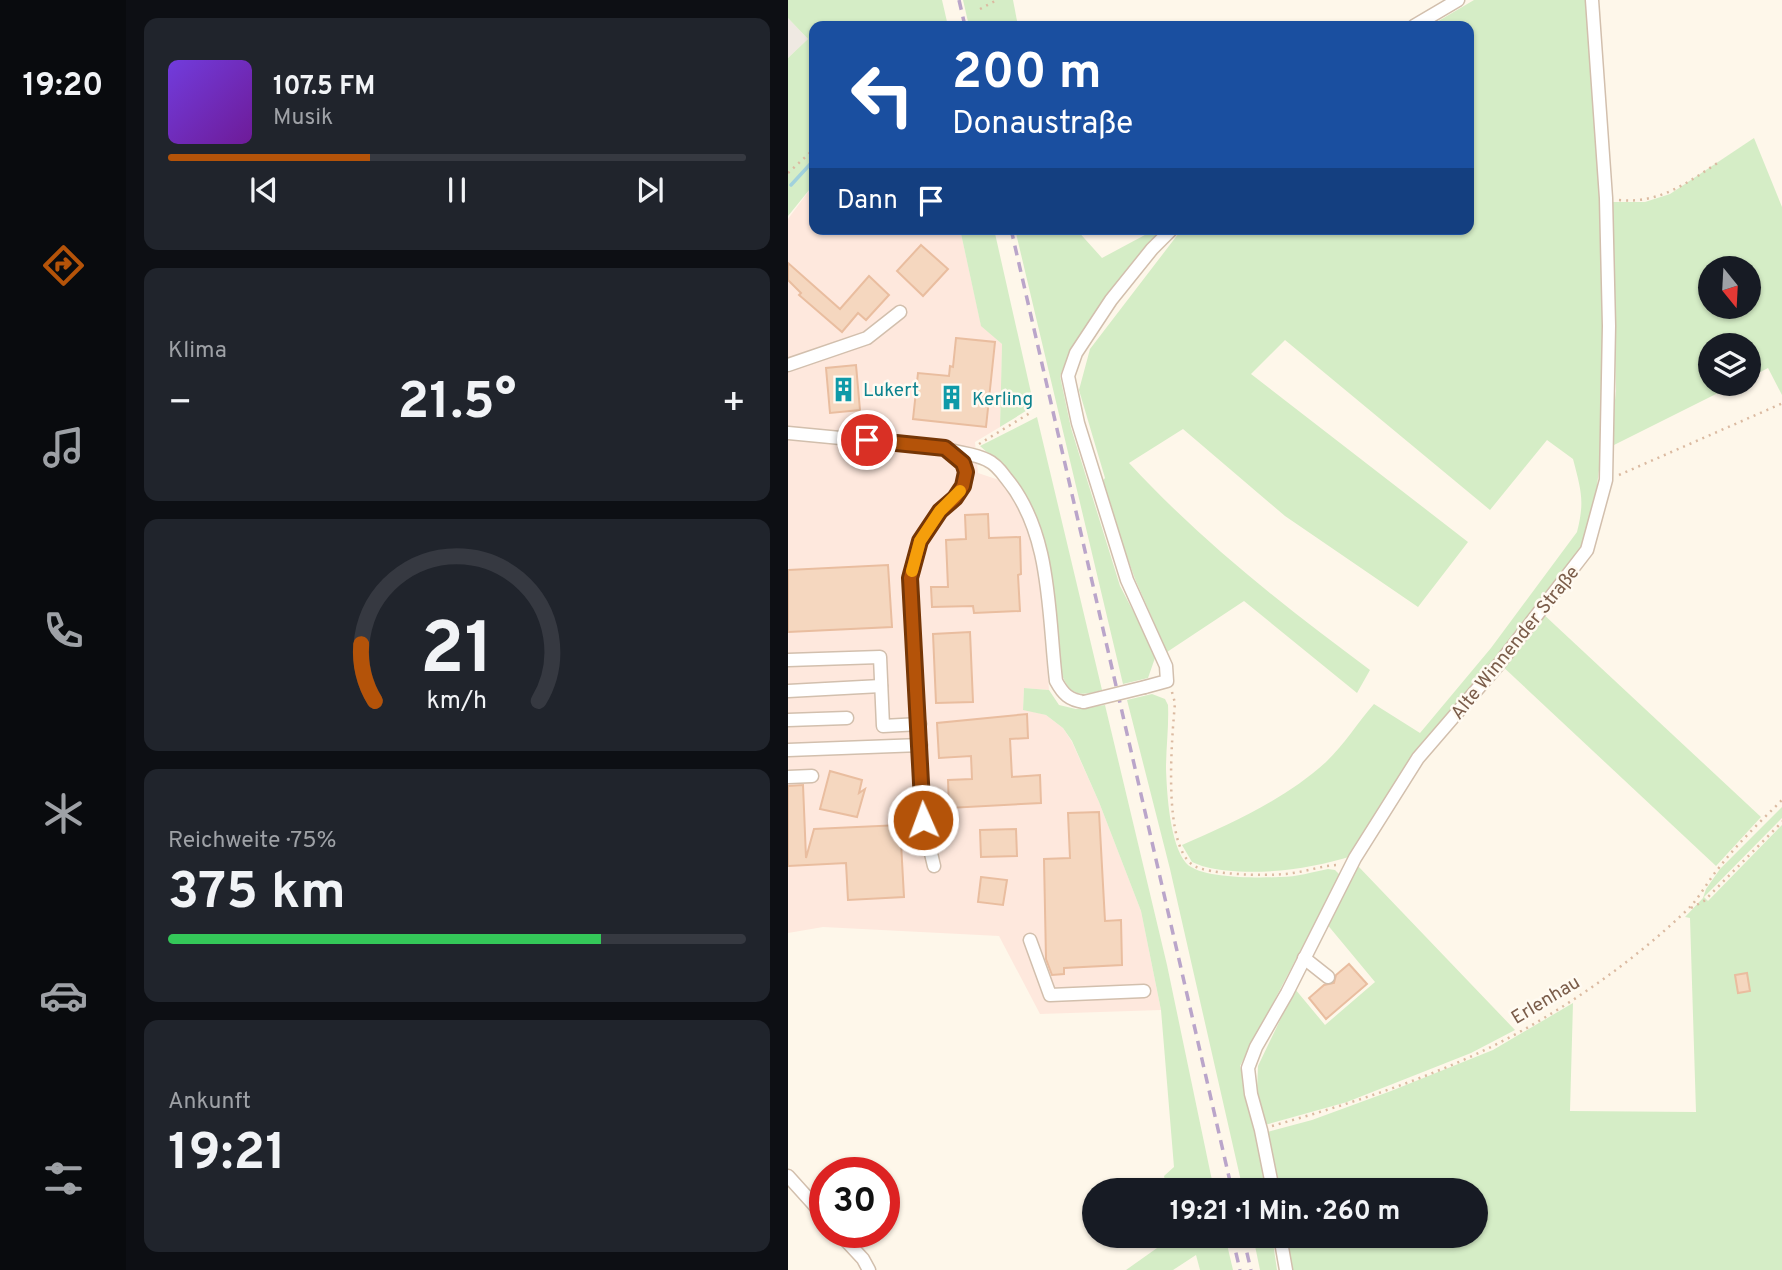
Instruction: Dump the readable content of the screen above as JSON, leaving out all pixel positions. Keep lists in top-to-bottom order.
{
  "streets": {
    "street": ["Alte Winnender Straße"],
    "path": ["Erlenhau"]
  },
  "crossings": [
    ["Alte Winnender Straße", "Erlenhau"]
  ],
  "places": {
    "building": ["Lukert", "Kerling"]
  },
  "north": "bottom",
  "page": {
    "tabs": "19:20",
    "turn": ["200 m", "Donaustraße"],
    "song": ["107.5 FM", "Musik"],
    "then": "Dann",
    "tile": [
      "Klima",
      ["Reichweite · 75%", "375 km"],
      ["Ankunft", "19:21"]
    ],
    "heat": ["−", "21.5°", "+"],
    "limit": "30",
    "trip": "19:21 · 1 Min. · 260 m",
    "gauge": ["21", "km/h"]
  }
}
